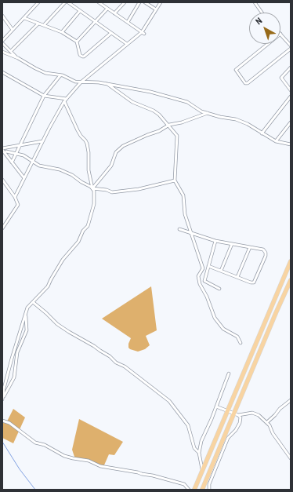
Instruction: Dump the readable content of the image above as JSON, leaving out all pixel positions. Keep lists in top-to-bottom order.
{
  "north": "top left"
}
